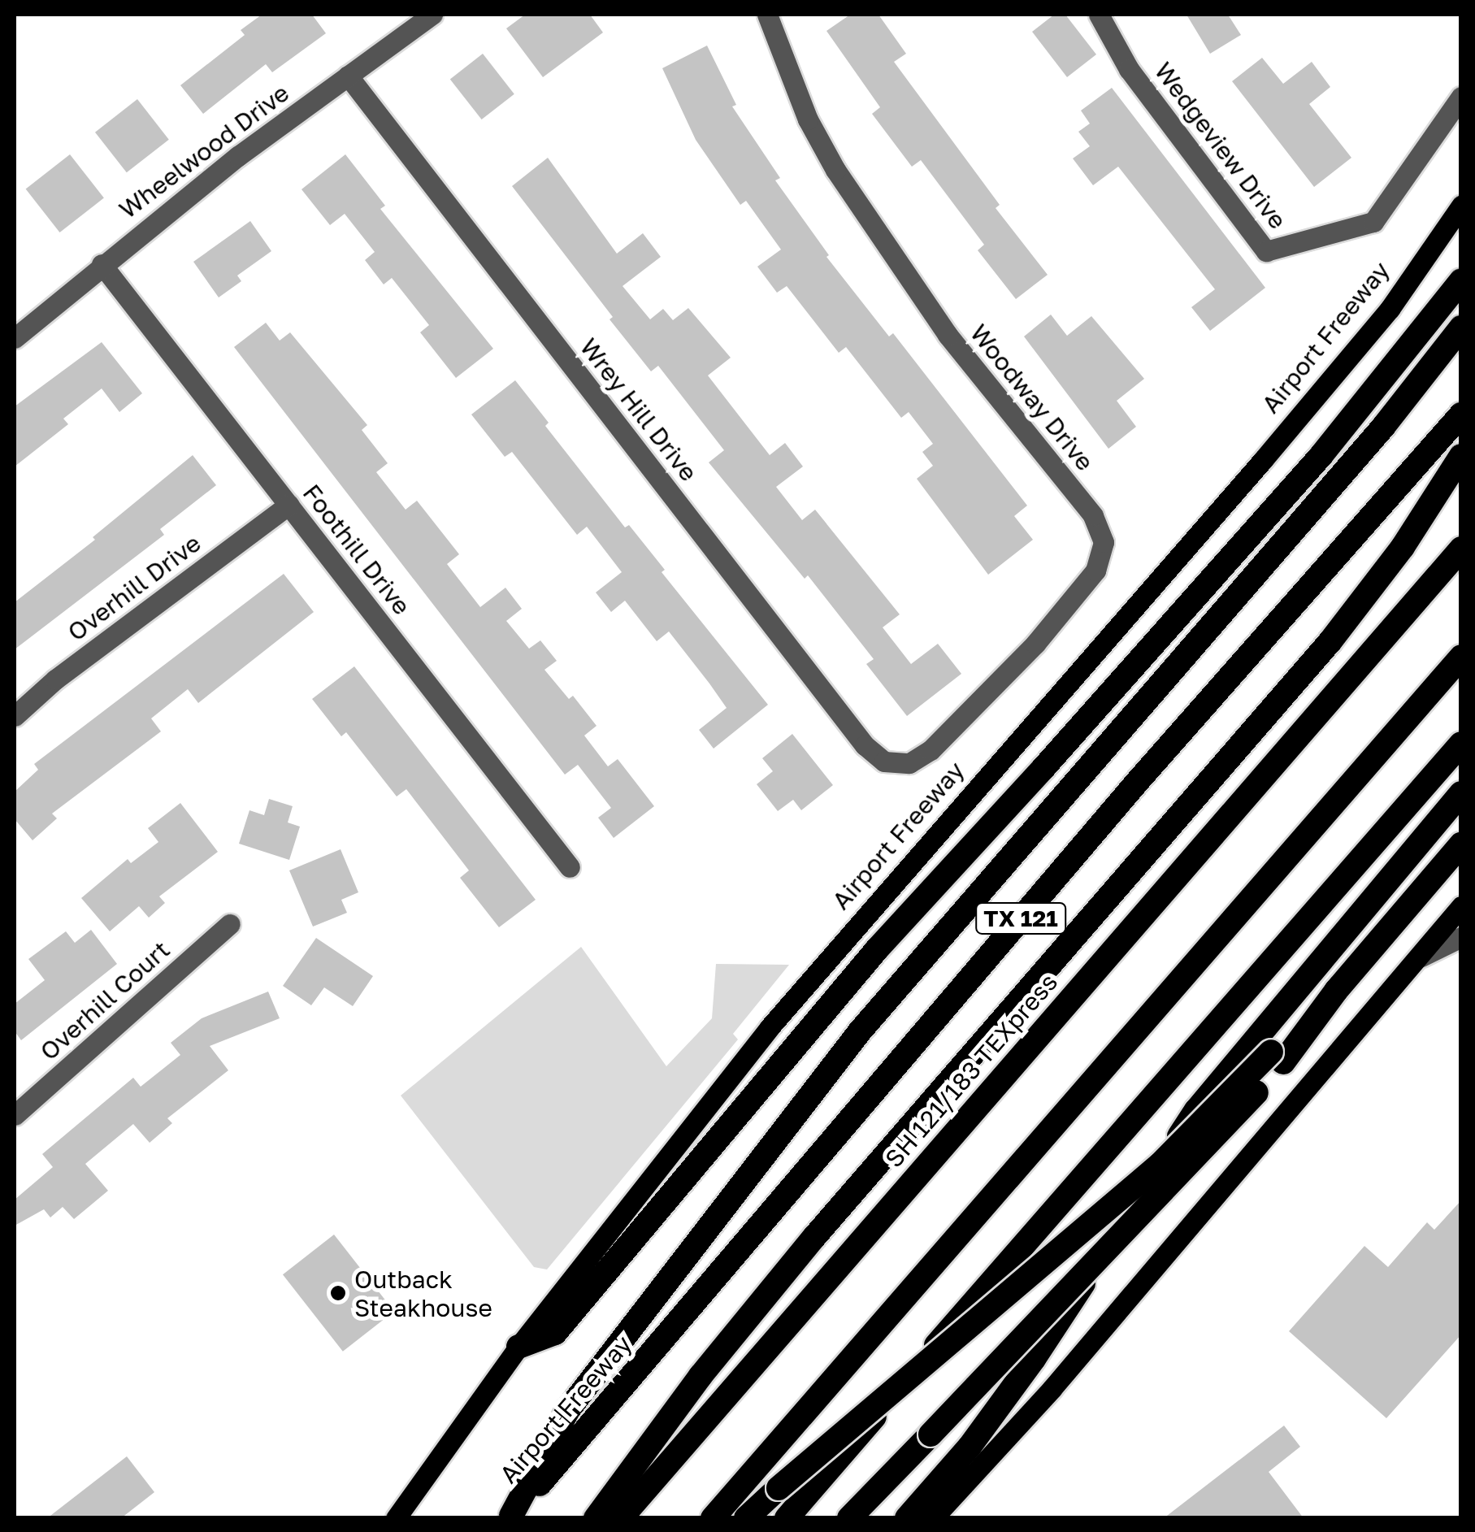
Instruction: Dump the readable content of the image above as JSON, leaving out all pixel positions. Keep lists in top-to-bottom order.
{
  "streets": {
    "highway": ["Airport Freeway", "TX 121", "SH 121/183 TEXpress"],
    "street": [
      "Wedgeview Drive",
      "Wheelwood Drive",
      "Woodway Drive",
      "Wrey Hill Drive",
      "Foothill Drive",
      "Overhill Drive",
      "Overhill Court"
    ]
  },
  "crossings": [
    ["Wheelwood Drive", "Wrey Hill Drive"],
    ["Wheelwood Drive", "Foothill Drive"],
    ["Woodway Drive", "Wrey Hill Drive"],
    ["Foothill Drive", "Overhill Drive"]
  ],
  "places": ["Outback Steakhouse"]
}
